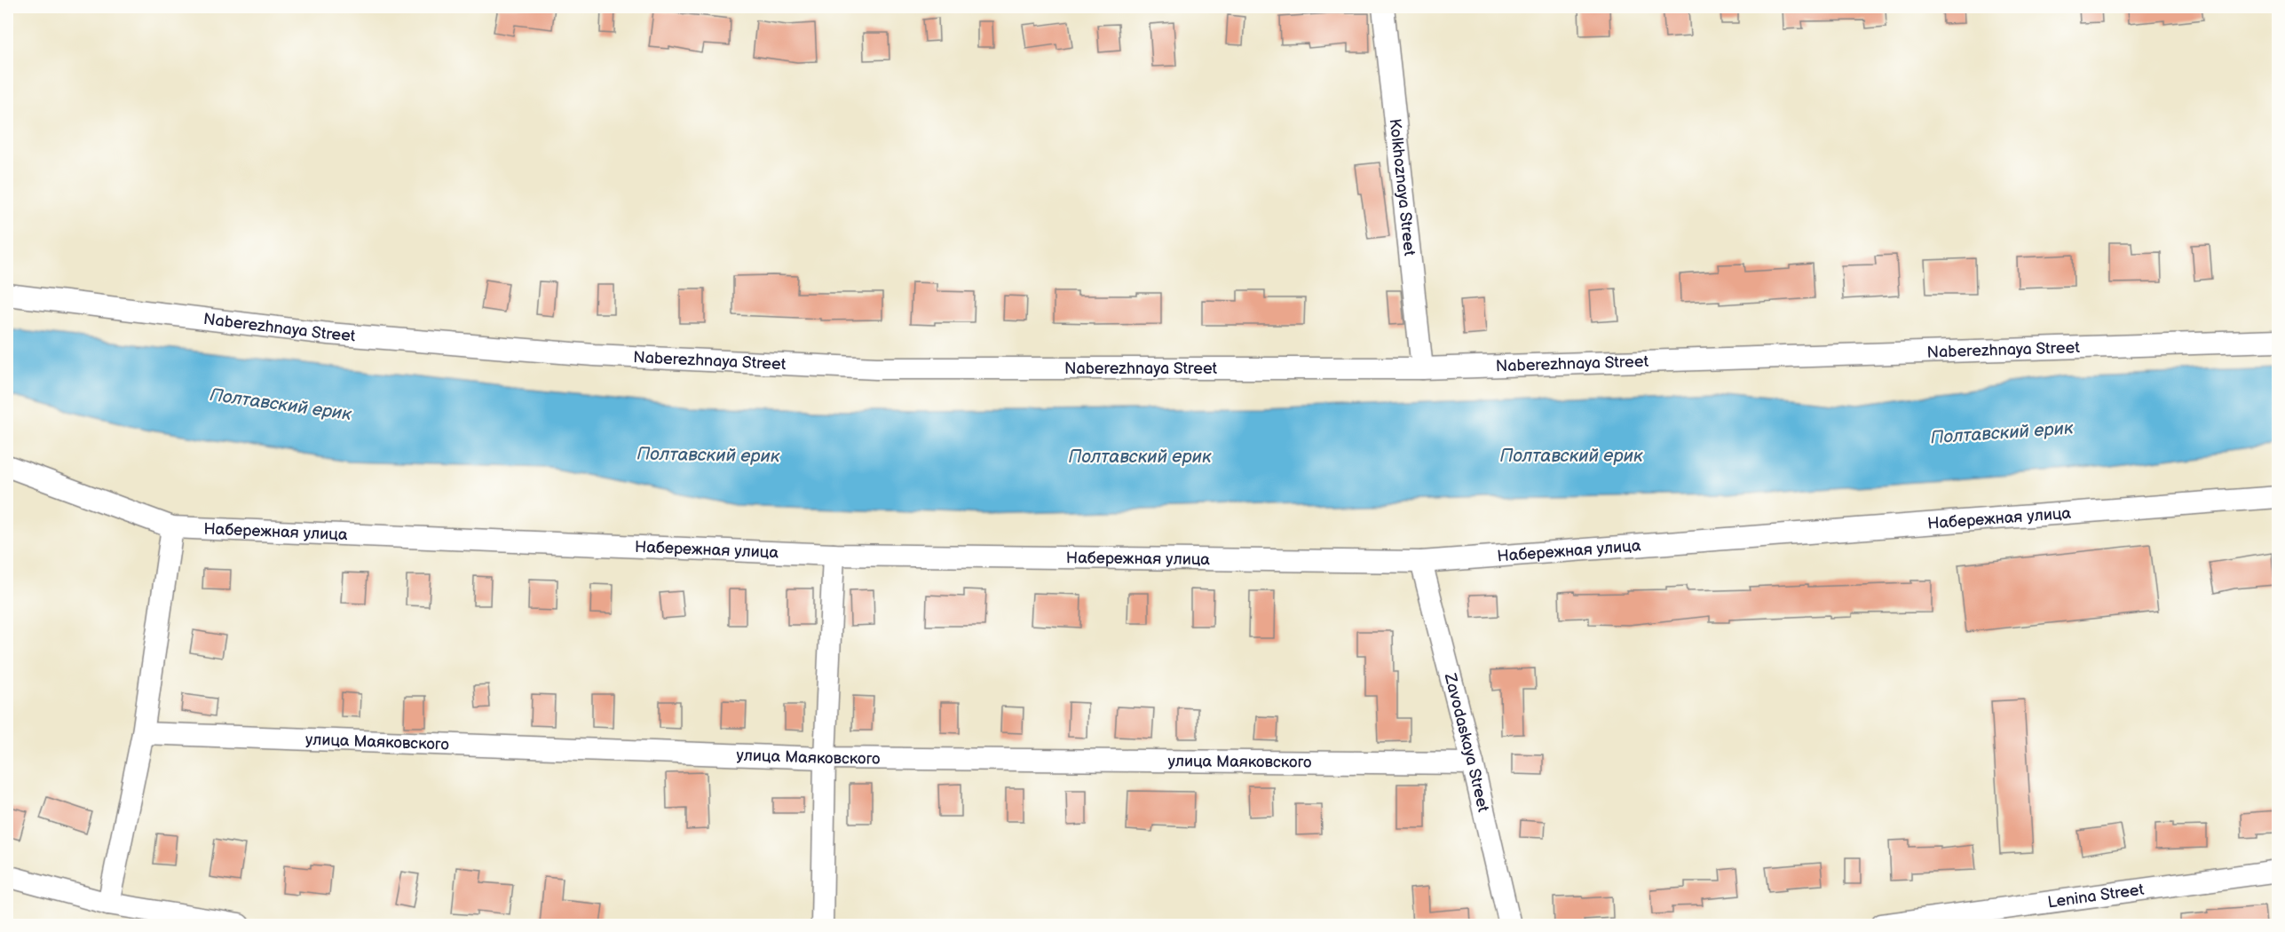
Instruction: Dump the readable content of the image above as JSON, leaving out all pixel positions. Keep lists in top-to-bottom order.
{
  "streets": {
    "street": [
      "Kolkhoznaya Street",
      "Naberezhnaya Street",
      "Набережная улица",
      "улица Маяковского",
      "Zavodaskaya Street",
      "Lenina Street"
    ]
  },
  "crossings": [
    ["Kolkhoznaya Street", "Naberezhnaya Street"],
    ["Набережная улица", "Zavodaskaya Street"],
    ["улица Маяковского", "Zavodaskaya Street"]
  ],
  "water": ["Полтавский ерик"]
}
